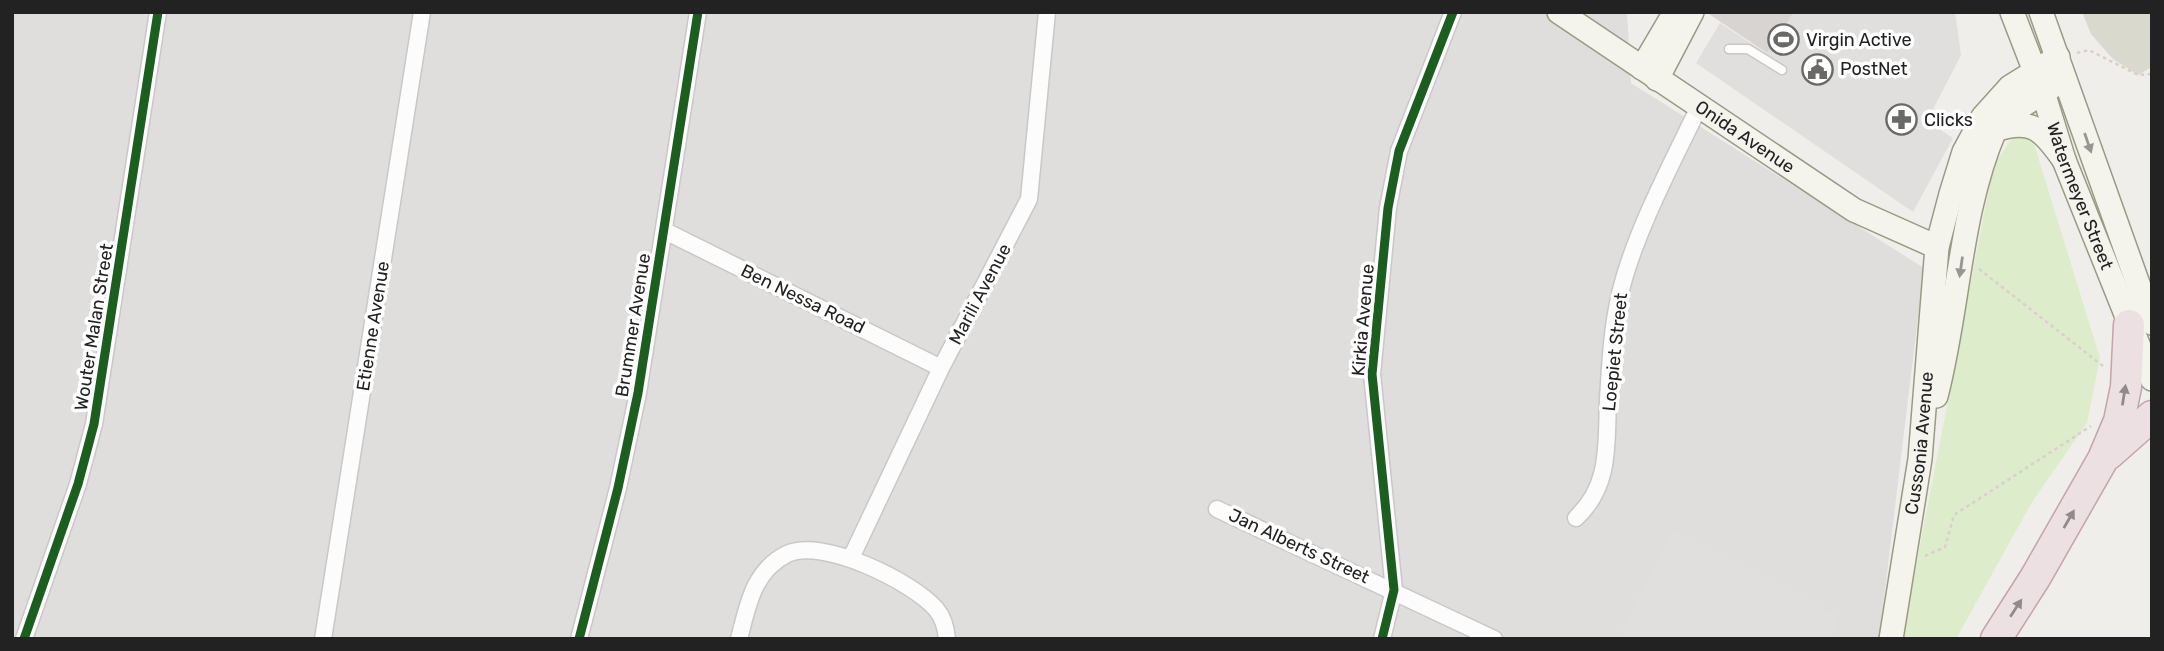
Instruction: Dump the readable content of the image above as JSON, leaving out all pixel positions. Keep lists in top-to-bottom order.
{
  "streets": {
    "main road": ["Onida Avenue", "Watermeyer Street", "Cussonia Avenue"],
    "street": [
      "Marili Avenue",
      "Ben Nessa Road",
      "Kirkia Avenue",
      "Brummer Avenue",
      "Etienne Avenue",
      "Wouter Malan Street",
      "Loepiet Street",
      "Jan Alberts Street"
    ]
  },
  "crossings": [
    ["Onida Avenue", "Loepiet Street"],
    ["Onida Avenue", "Cussonia Avenue"],
    ["Watermeyer Street", "Cussonia Avenue"],
    ["Marili Avenue", "Ben Nessa Road"],
    ["Ben Nessa Road", "Brummer Avenue"],
    ["Kirkia Avenue", "Jan Alberts Street"]
  ],
  "places": {
    "sports": ["Virgin Active"],
    "public building": ["PostNet"],
    "pharmacy": ["Clicks"]
  }
}
